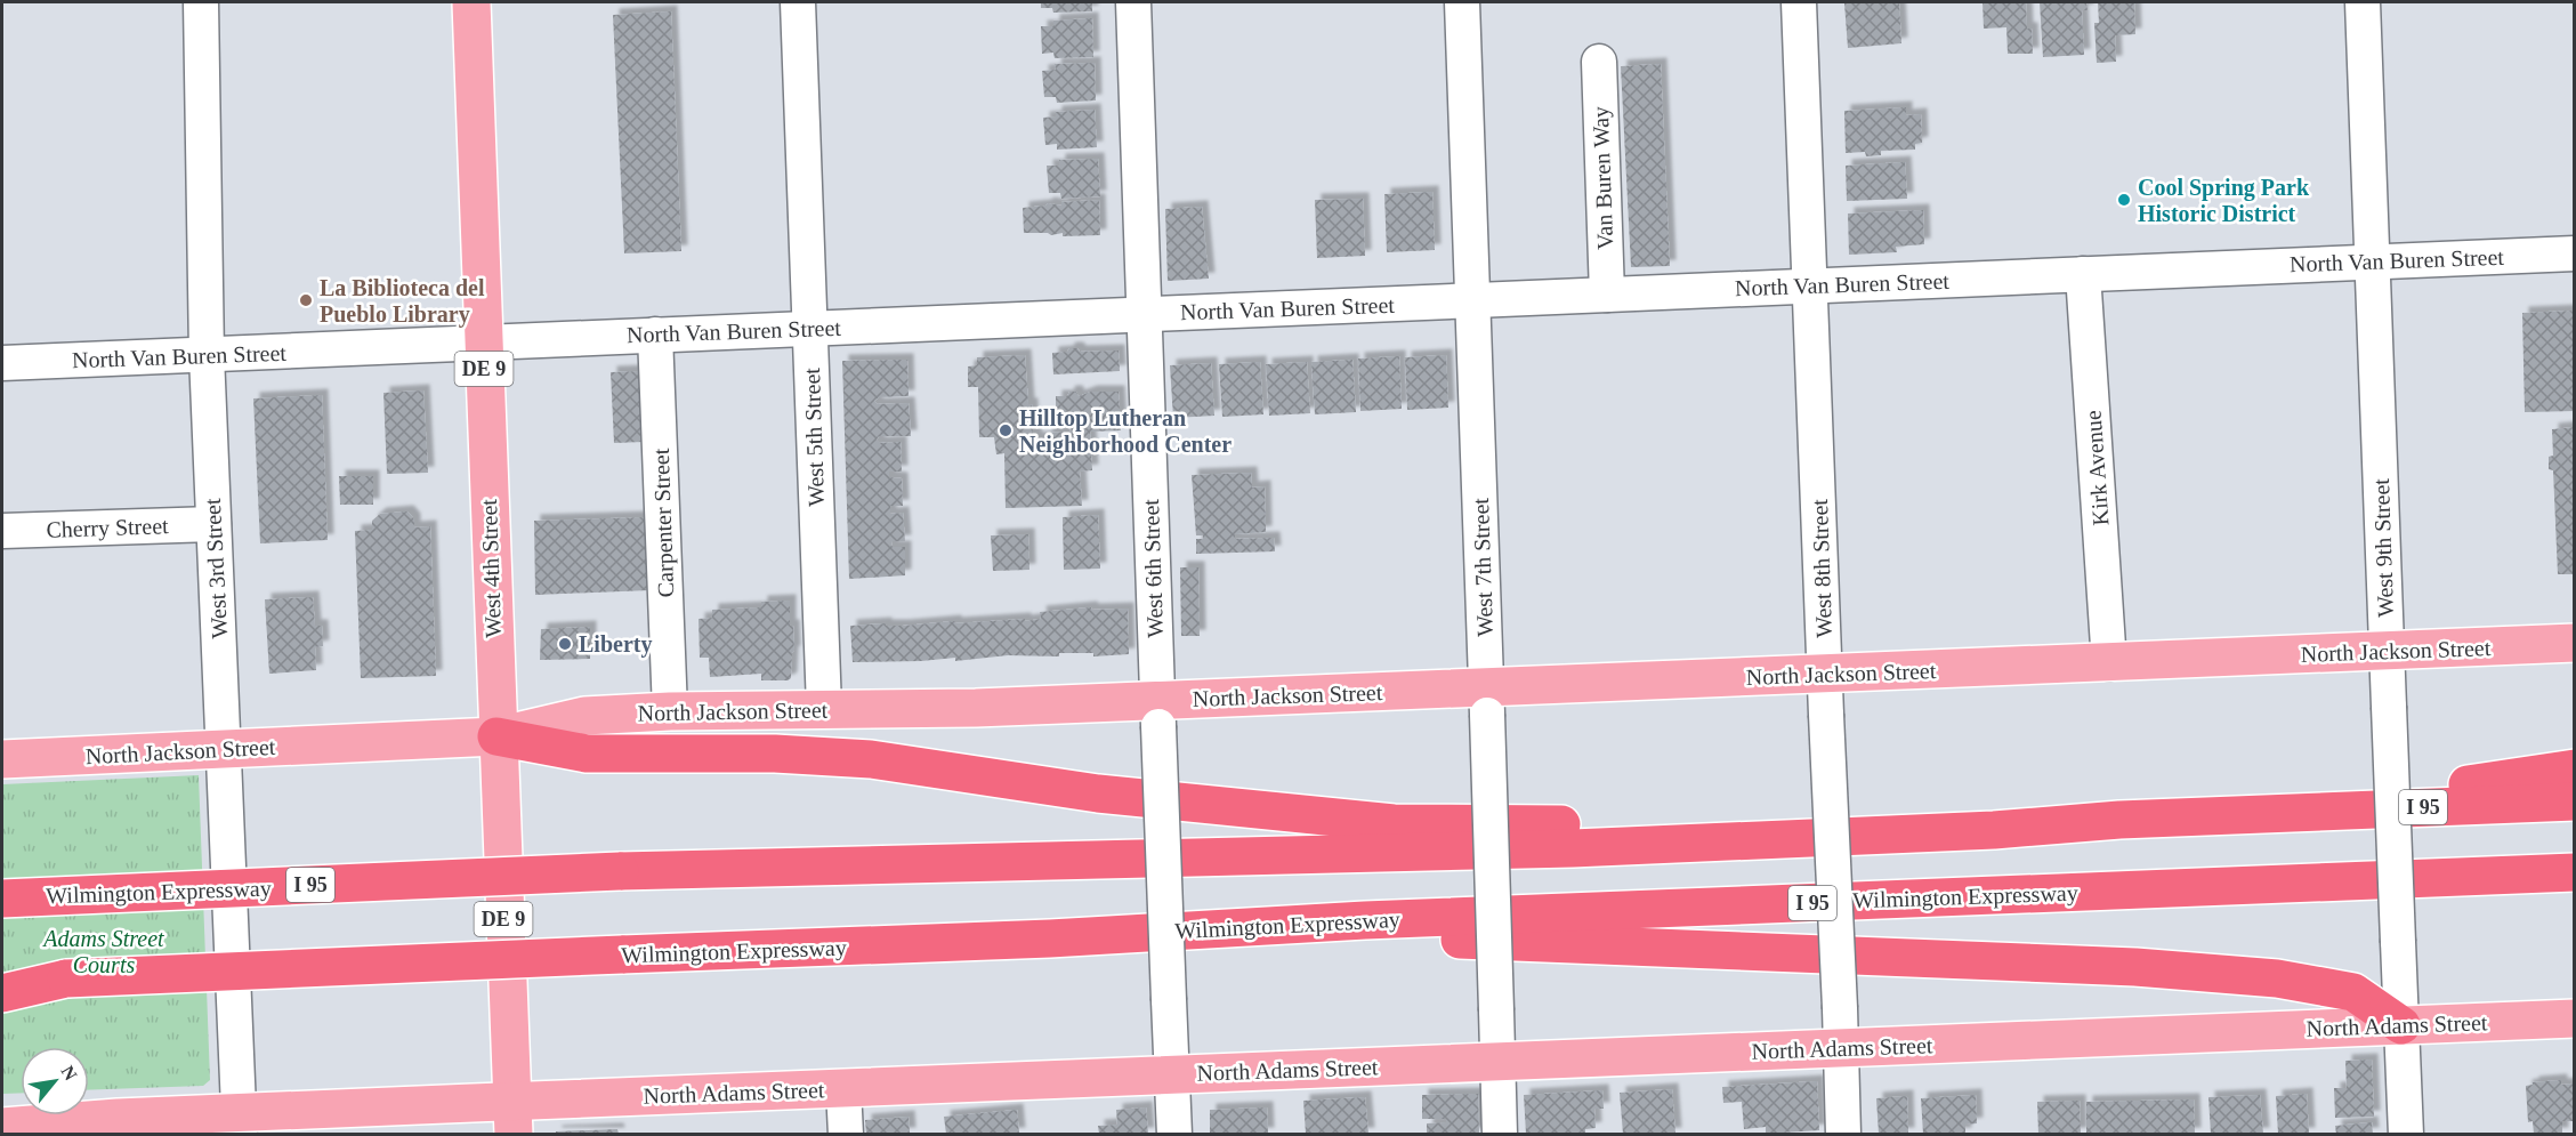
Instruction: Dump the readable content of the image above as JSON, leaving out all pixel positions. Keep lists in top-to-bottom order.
{
  "streets": {
    "highway": ["I 95", "Wilmington Expressway"],
    "main road": [
      "DE 9",
      "West 4th Street",
      "North Jackson Street",
      "North Adams Street"
    ],
    "street": [
      "Van Buren Way",
      "North Van Buren Street",
      "West 5th Street",
      "Kirk Avenue",
      "Carpenter Street",
      "Cherry Street",
      "West 9th Street",
      "West 7th Street",
      "West 3rd Street",
      "West 6th Street",
      "West 8th Street"
    ]
  },
  "crossings": [
    ["Van Buren Way", "North Van Buren Street"],
    ["North Van Buren Street", "West 5th Street"],
    ["North Van Buren Street", "Kirk Avenue"],
    ["North Van Buren Street", "Carpenter Street"],
    ["North Van Buren Street", "West 9th Street"],
    ["North Van Buren Street", "West 7th Street"],
    ["North Van Buren Street", "West 3rd Street"],
    ["North Van Buren Street", "West 4th Street"],
    ["North Van Buren Street", "West 6th Street"],
    ["North Van Buren Street", "West 8th Street"],
    ["West 5th Street", "North Jackson Street"],
    ["Kirk Avenue", "North Jackson Street"],
    ["Carpenter Street", "North Jackson Street"],
    ["Cherry Street", "West 3rd Street"],
    ["West 9th Street", "North Jackson Street"],
    ["West 9th Street", "North Adams Street"],
    ["West 7th Street", "North Jackson Street"],
    ["West 7th Street", "North Adams Street"],
    ["West 3rd Street", "North Jackson Street"],
    ["West 3rd Street", "North Adams Street"],
    ["West 4th Street", "North Jackson Street"],
    ["West 4th Street", "North Adams Street"],
    ["West 6th Street", "North Jackson Street"],
    ["West 6th Street", "North Adams Street"],
    ["West 8th Street", "North Jackson Street"],
    ["West 8th Street", "North Adams Street"]
  ],
  "parks": ["Adams Street Courts"],
  "places": [
    "Cool Spring Park Historic District",
    "La Biblioteca del Pueblo Library",
    "Hilltop Lutheran Neighborhood Center",
    "Liberty"
  ],
  "north": "top right"
}
